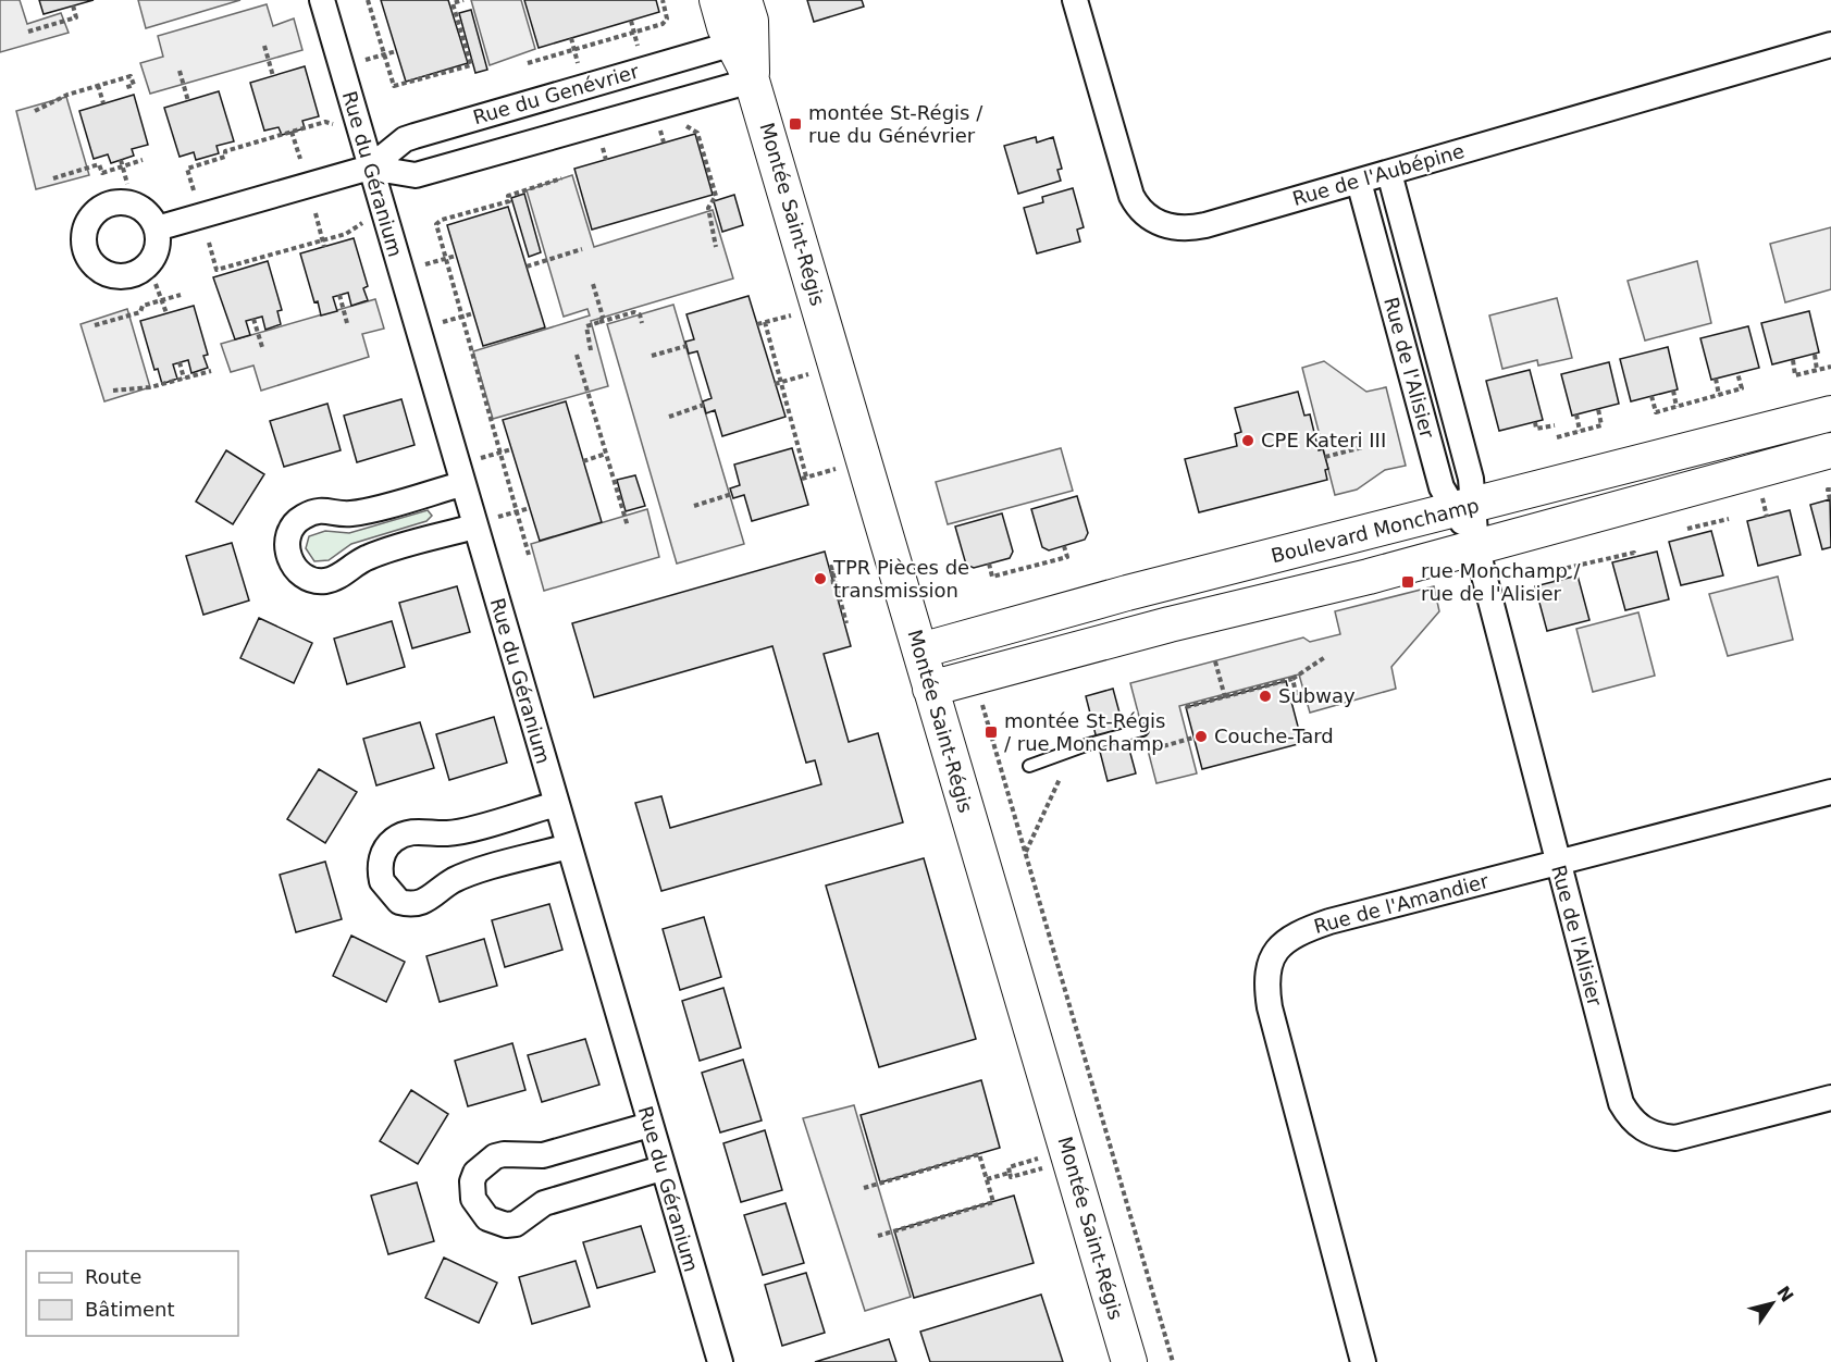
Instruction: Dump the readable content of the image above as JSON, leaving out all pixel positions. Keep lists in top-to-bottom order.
{
  "streets": {
    "street": [
      "Rue du Genévrier",
      "Rue du Géranium",
      "Rue de l'Aubépine",
      "Montée Saint-Régis",
      "Rue de l'Alisier",
      "Boulevard Monchamp",
      "Rue de l'Amandier"
    ]
  },
  "crossings": [
    ["Rue du Genévrier", "Rue du Géranium"],
    ["Rue du Genévrier", "Montée Saint-Régis"],
    ["Rue de l'Aubépine", "Rue de l'Alisier"],
    ["Montée Saint-Régis", "Boulevard Monchamp"],
    ["Rue de l'Alisier", "Boulevard Monchamp"],
    ["Rue de l'Alisier", "Rue de l'Amandier"]
  ],
  "places": {
    "transit": ["montée St-Régis / rue du Génévrier", "rue Monchamp / rue de l'Alisier", "montée St-Régis / rue Monchamp"],
    "other": [
      "CPE Kateri III",
      "TPR Pièces de transmission",
      "Subway",
      "Couche-Tard"
    ]
  },
  "legend": ["Route", "Bâtiment"],
  "north": "top right"
}
